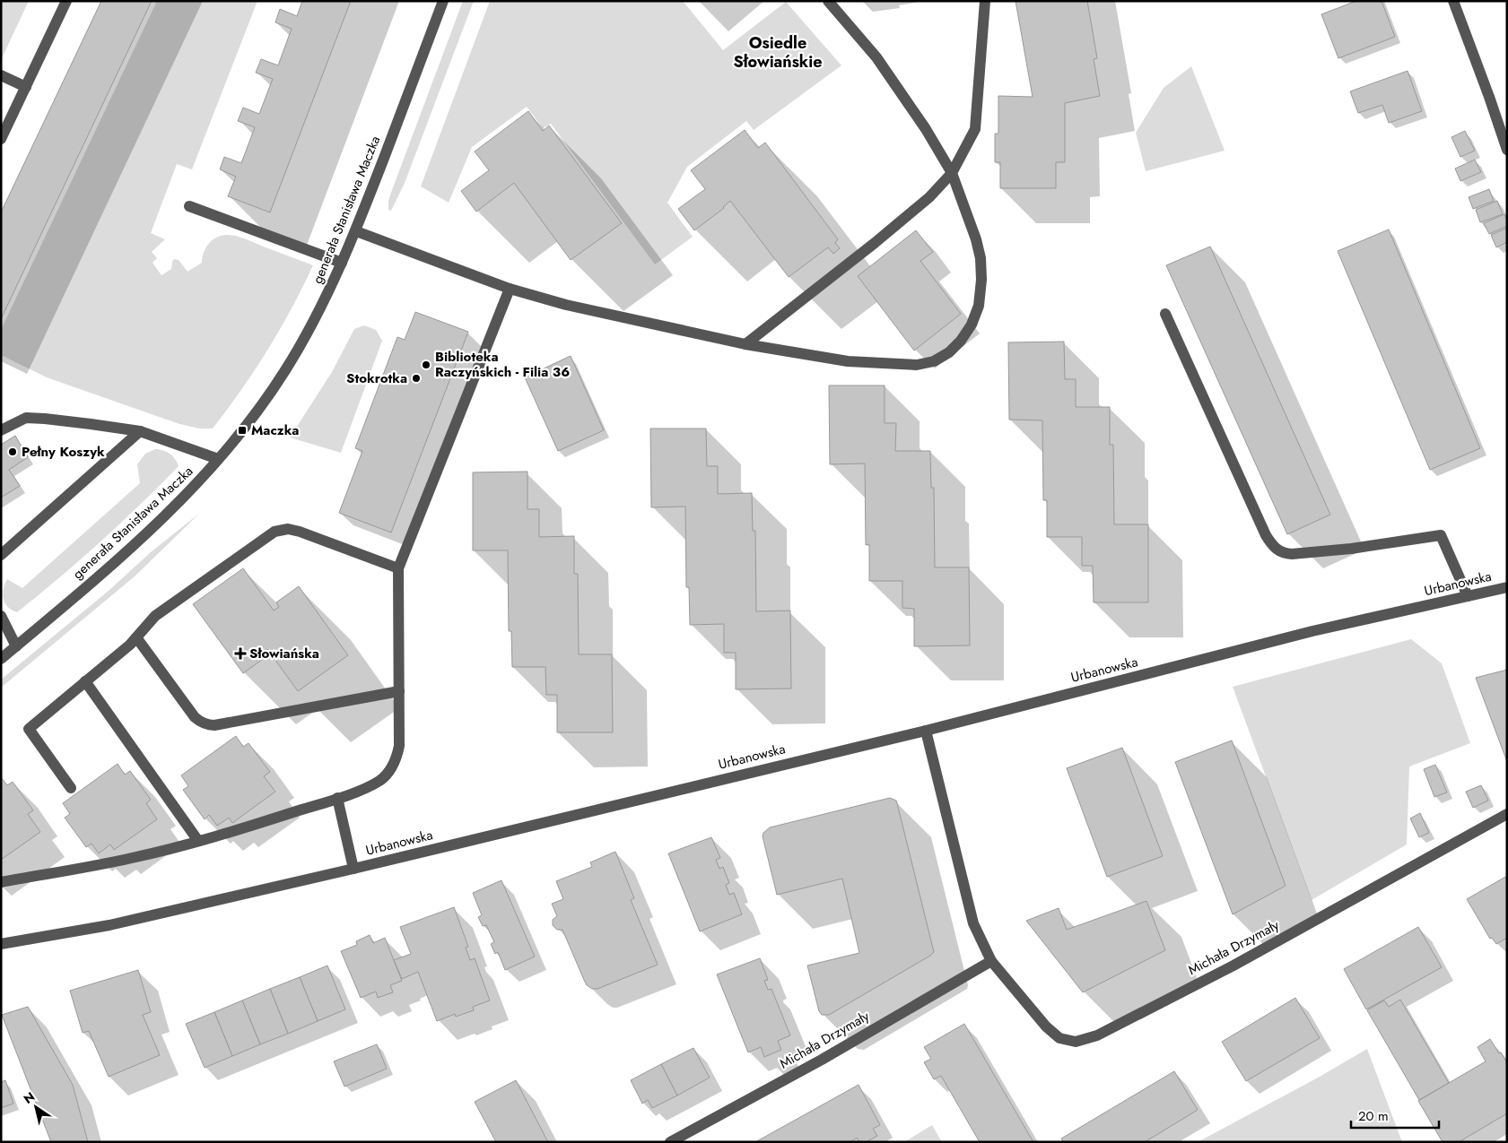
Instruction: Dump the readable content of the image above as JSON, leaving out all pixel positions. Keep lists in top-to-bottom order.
{
  "streets": {
    "street": ["generała Stanisława Maczka", "Urbanowska", "Michała Drzymały"]
  },
  "crossings": [
    ["Urbanowska", "Michała Drzymały"]
  ],
  "districts": ["Osiedle Słowiańskie"],
  "places": {
    "other": ["Biblioteka Raczyńskich - Filia 36", "Stokrotka", "Pełny Koszyk"],
    "transit": ["Maczka"],
    "health": ["Słowiańska"]
  },
  "scale_bar": "20 m",
  "north": "top left"
}
